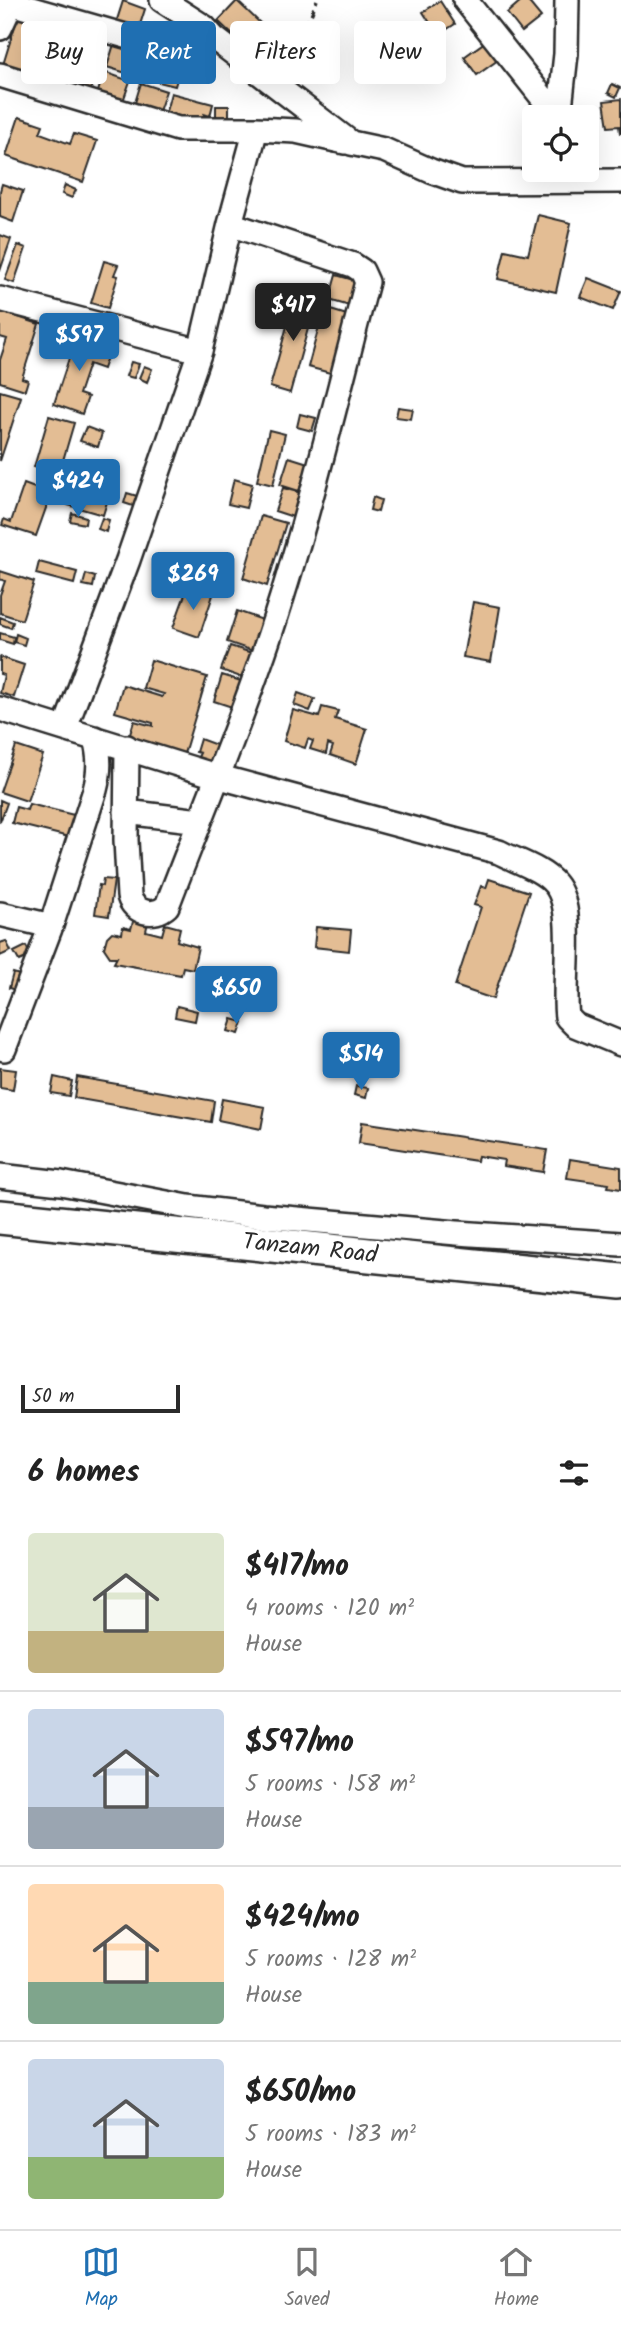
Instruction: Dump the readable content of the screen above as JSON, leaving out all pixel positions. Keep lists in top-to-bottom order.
{
  "streets": {
    "highway": ["Tanzam Road"]
  },
  "scale_bar": "50 m",
  "page": {
    "chip": [
      "Buy",
      "Rent",
      "Filters",
      "New"
    ],
    "price": [
      "$417",
      "$597",
      "$424",
      "$269",
      "$650",
      "$514"
    ],
    "scale": "50 m",
    "heading": "6 homes",
    "list": [
      {
        "name": "$417/mo",
        "note": "4 rooms · 120 m² · House"
      },
      {
        "name": "$597/mo",
        "note": "5 rooms · 158 m² · House"
      },
      {
        "name": "$424/mo",
        "note": "5 rooms · 128 m² · House"
      },
      {
        "name": "$650/mo",
        "note": "5 rooms · 183 m² · House"
      }
    ],
    "tabs": ["Map", "Saved", "Home"]
  }
}
